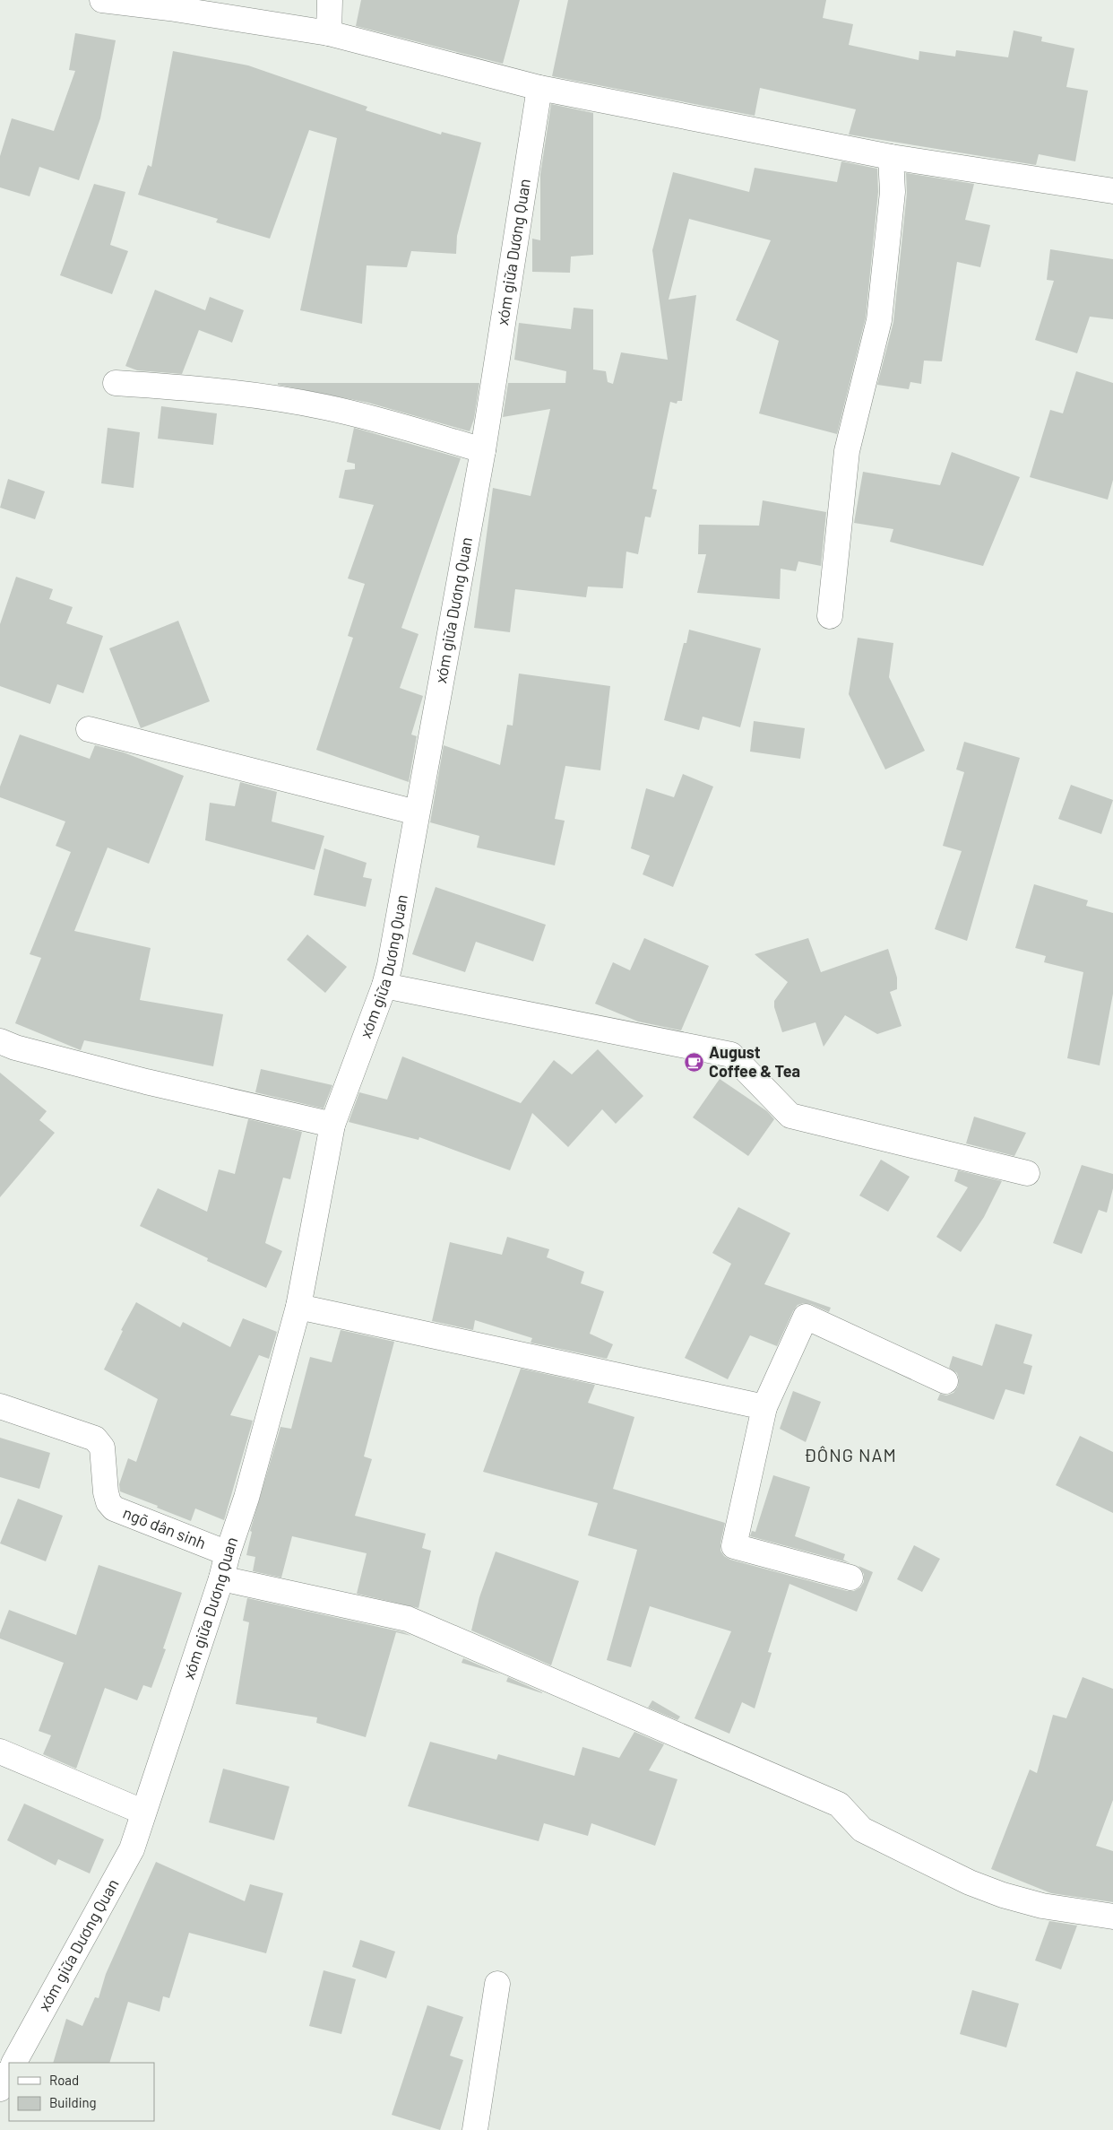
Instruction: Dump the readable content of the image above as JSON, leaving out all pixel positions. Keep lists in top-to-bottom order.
{
  "streets": {
    "street": ["xóm giữa Dương Quan", "ngõ dân sinh"]
  },
  "crossings": [
    ["xóm giữa Dương Quan", "ngõ dân sinh"]
  ],
  "districts": ["ĐÔNG NAM"],
  "places": {
    "cafe": ["August Coffee & Tea"]
  },
  "legend": ["Road", "Building"]
}
